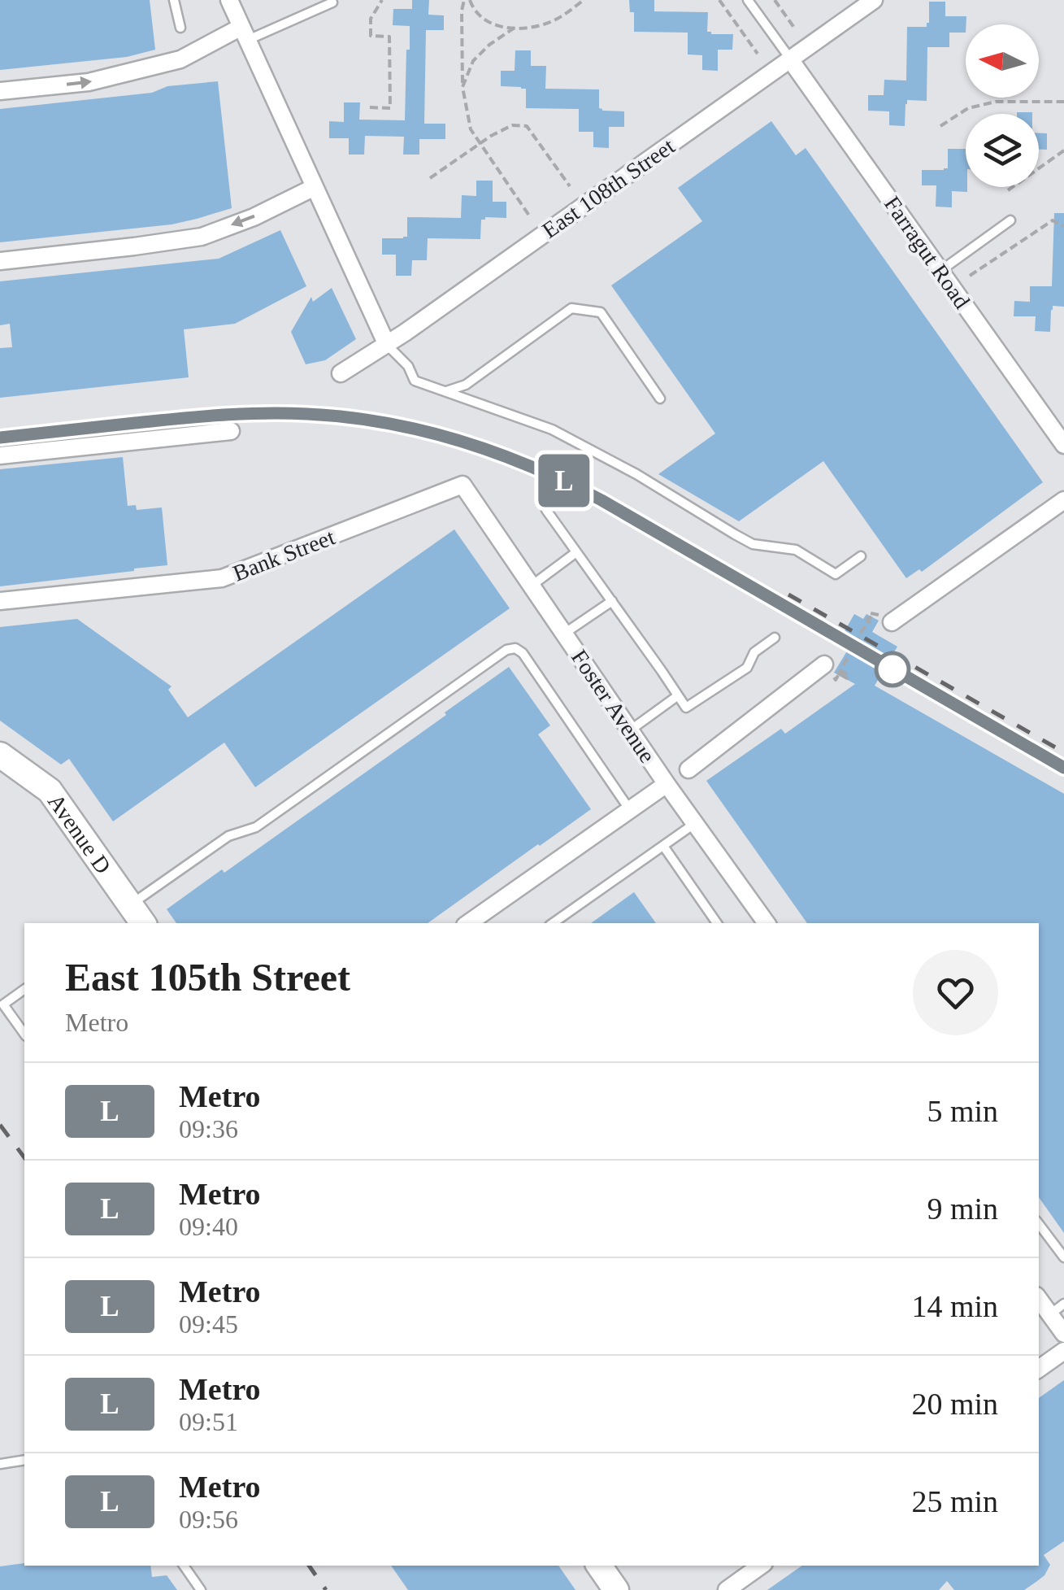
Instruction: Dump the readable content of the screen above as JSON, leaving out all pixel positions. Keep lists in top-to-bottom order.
{
  "streets": {
    "main road": ["Avenue D"],
    "street": [
      "East 108th Street",
      "Farragut Road",
      "Bank Street",
      "Foster Avenue"
    ]
  },
  "crossings": [
    ["East 108th Street", "Farragut Road"],
    ["Bank Street", "Foster Avenue"]
  ],
  "lines": ["metro line L"],
  "north": "left",
  "page": {
    "on_map": "L",
    "heading": ["East 105th Street", "Metro"],
    "list": [
      {
        "mark": "L",
        "name": "Metro",
        "note": "09:36",
        "value": "5 min"
      },
      {
        "mark": "L",
        "name": "Metro",
        "note": "09:40",
        "value": "9 min"
      },
      {
        "mark": "L",
        "name": "Metro",
        "note": "09:45",
        "value": "14 min"
      },
      {
        "mark": "L",
        "name": "Metro",
        "note": "09:51",
        "value": "20 min"
      },
      {
        "mark": "L",
        "name": "Metro",
        "note": "09:56",
        "value": "25 min"
      }
    ]
  }
}
